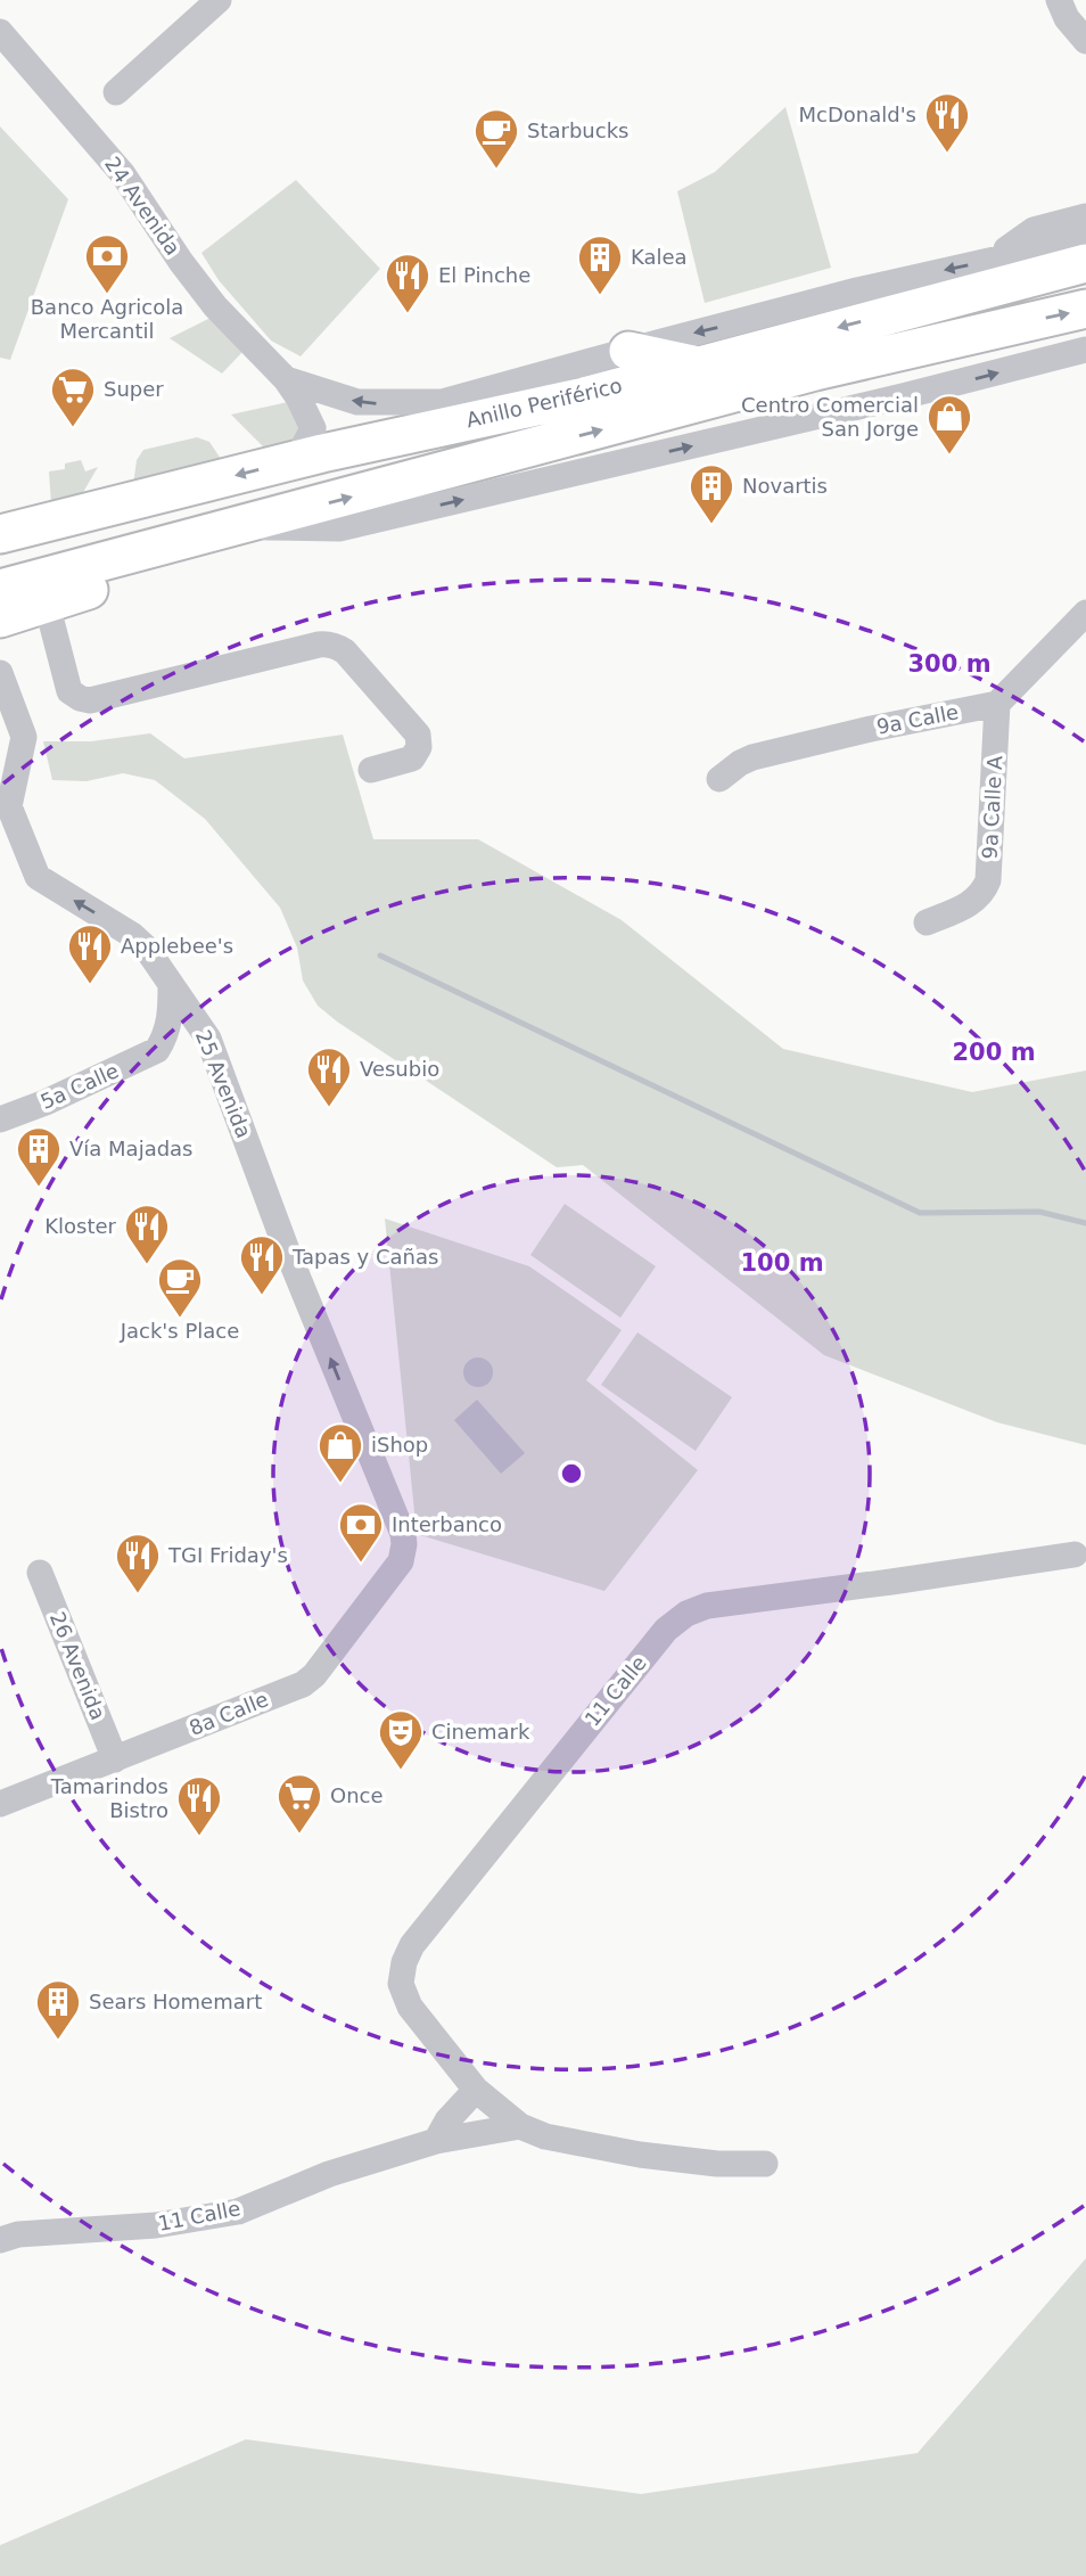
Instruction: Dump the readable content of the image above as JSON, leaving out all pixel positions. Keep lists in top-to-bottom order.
{
  "streets": {
    "highway": ["Anillo Periférico"],
    "street": [
      "24 Avenida",
      "9a Calle",
      "9a Calle A",
      "25 Avenida",
      "5a Calle",
      "26 Avenida",
      "11 Calle",
      "8a Calle"
    ]
  },
  "crossings": [
    ["24 Avenida", "Anillo Periférico"],
    ["9a Calle", "9a Calle A"],
    ["25 Avenida", "5a Calle"],
    ["25 Avenida", "8a Calle"],
    ["26 Avenida", "8a Calle"]
  ],
  "one_way": ["25 Avenida"],
  "places": {
    "restaurant": [
      "McDonald's",
      "El Pinche",
      "Applebee's",
      "Vesubio",
      "Kloster",
      "Tapas y Cañas",
      "TGI Friday's",
      "Tamarindos Bistro"
    ],
    "cafe": ["Starbucks", "Jack's Place"],
    "bank": ["Banco Agricola Mercantil", "Interbanco"],
    "building": [
      "Kalea",
      "Novartis",
      "Vía Majadas",
      "Sears Homemart"
    ],
    "supermarket": ["Super", "Once"],
    "shop": ["Centro Comercial San Jorge", "iShop"],
    "theatre": ["Cinemark"]
  },
  "rings": ["300 m", "200 m", "100 m"]
}
